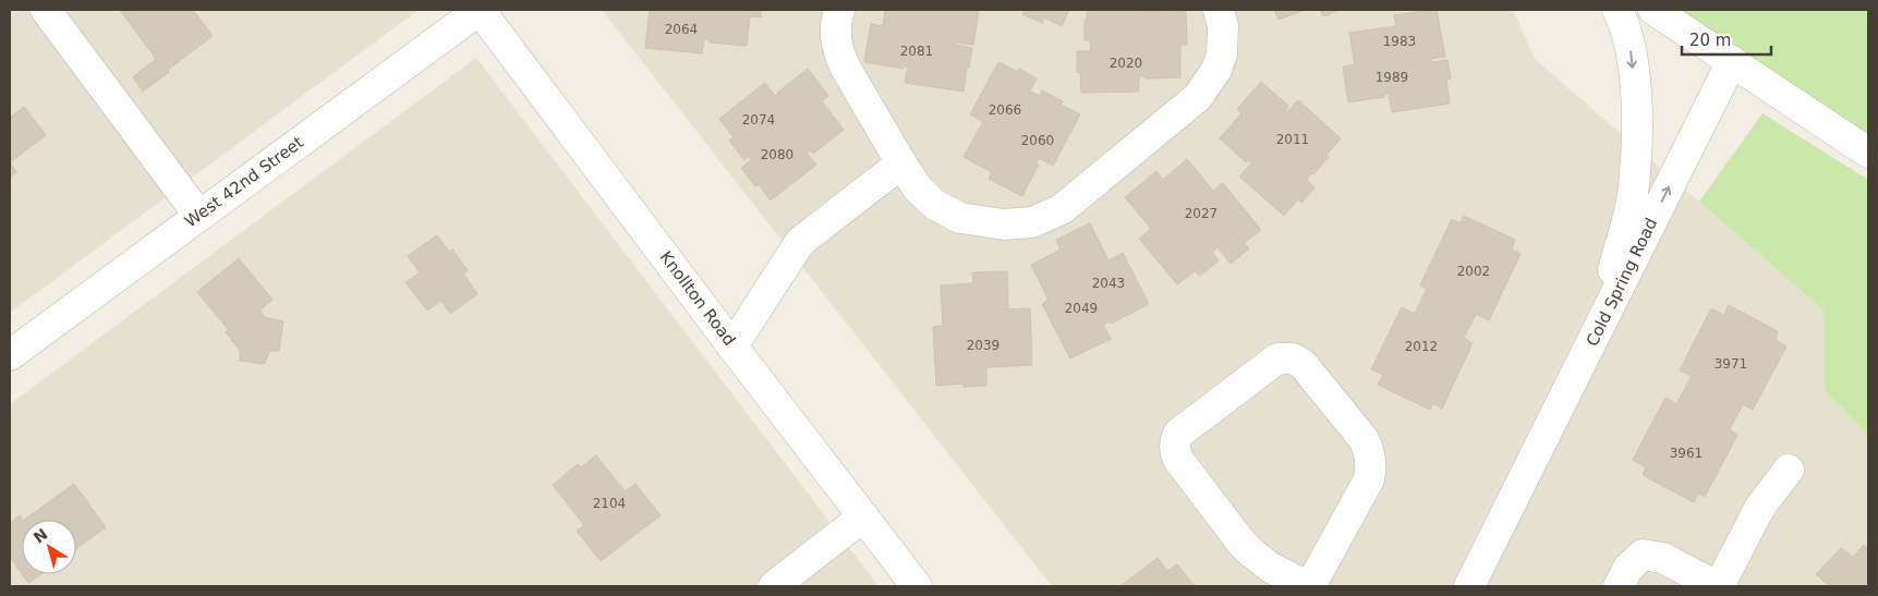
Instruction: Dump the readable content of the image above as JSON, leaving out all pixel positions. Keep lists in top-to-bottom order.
{
  "streets": {
    "street": ["West 42nd Street", "Cold Spring Road", "Knollton Road"]
  },
  "crossings": [
    ["West 42nd Street", "Knollton Road"]
  ],
  "house_numbers": [
    "2064",
    "1983",
    "2081",
    "2020",
    "1989",
    "2066",
    "2074",
    "2011",
    "2060",
    "2080",
    "2027",
    "2002",
    "2043",
    "2049",
    "2039",
    "2012",
    "3971",
    "3961",
    "2104"
  ],
  "scale_bar": "20 m",
  "north": "top left"
}
